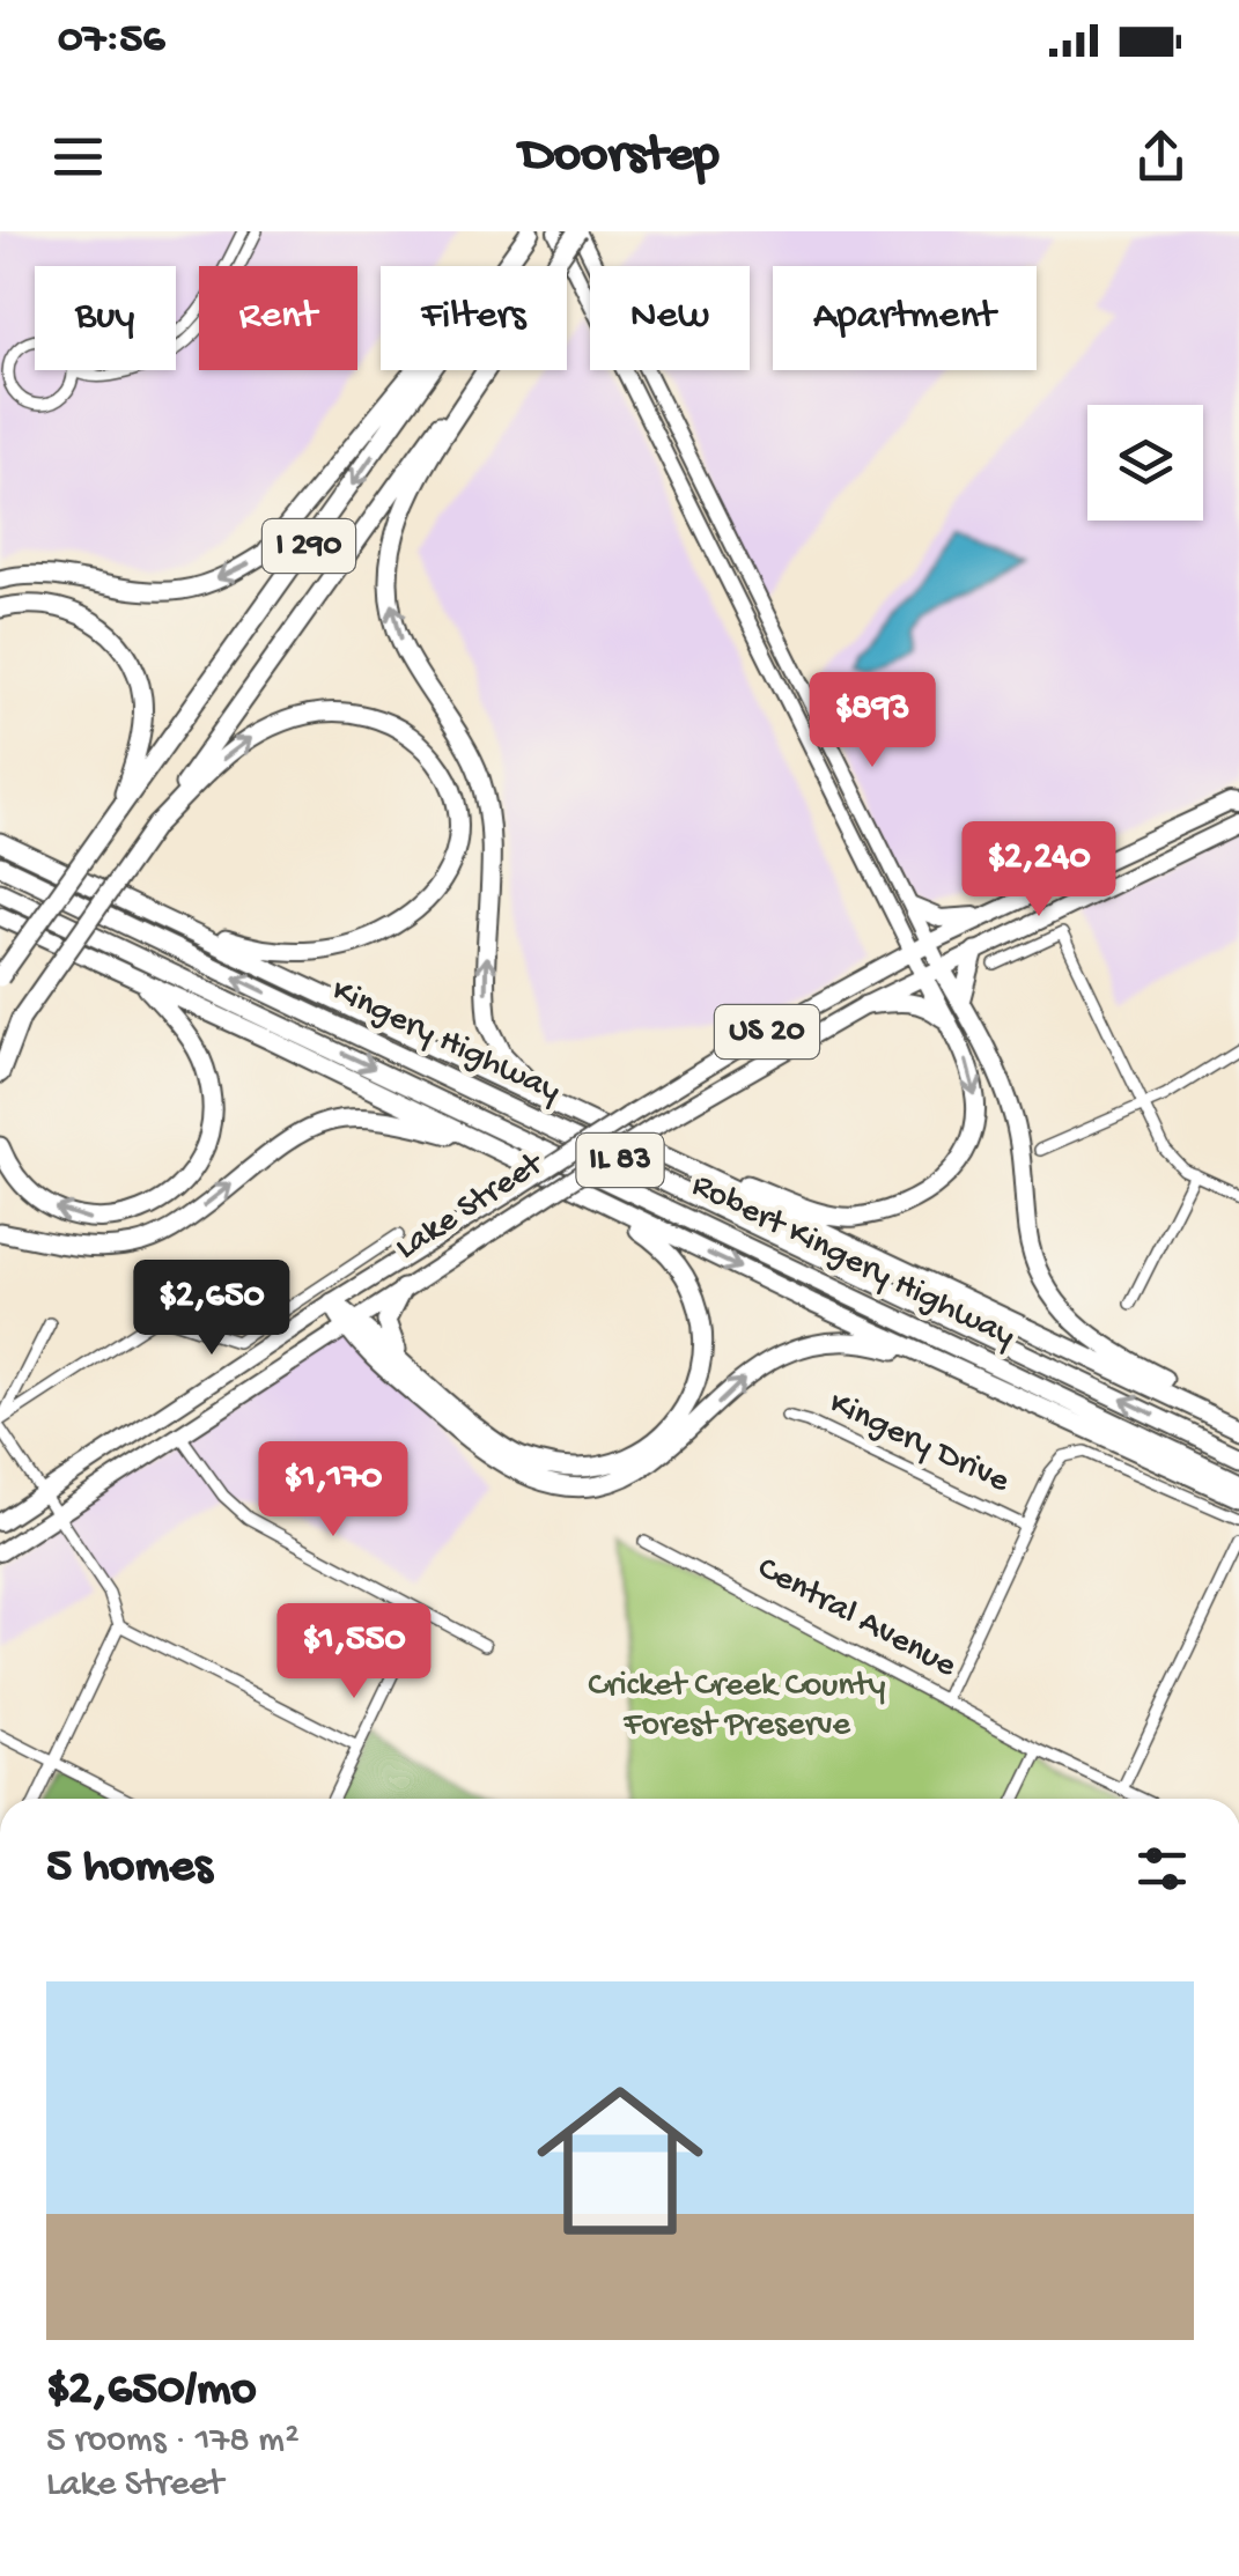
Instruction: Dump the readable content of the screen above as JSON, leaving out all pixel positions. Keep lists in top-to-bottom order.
{
  "streets": {
    "highway": [
      "I 290",
      "US 20",
      "Kingery Highway",
      "IL 83",
      "Robert Kingery Highway"
    ],
    "main road": ["Lake Street"],
    "street": ["Kingery Drive", "Central Avenue"]
  },
  "crossings": [
    ["US 20", "Lake Street"]
  ],
  "parks": ["Cricket Creek County Forest Preserve"],
  "page": {
    "status": "07:56",
    "header": "Doorstep",
    "chip": [
      "Buy",
      "Rent",
      "Filters",
      "New",
      "Apartment"
    ],
    "price": [
      "$893",
      "$2,240",
      "$2,650",
      "$1,170",
      "$1,550"
    ],
    "heading": "5 homes",
    "list": [
      {
        "name": "$2,650/mo",
        "note": "5 rooms · 178 m² · Lake Street"
      }
    ]
  }
}
